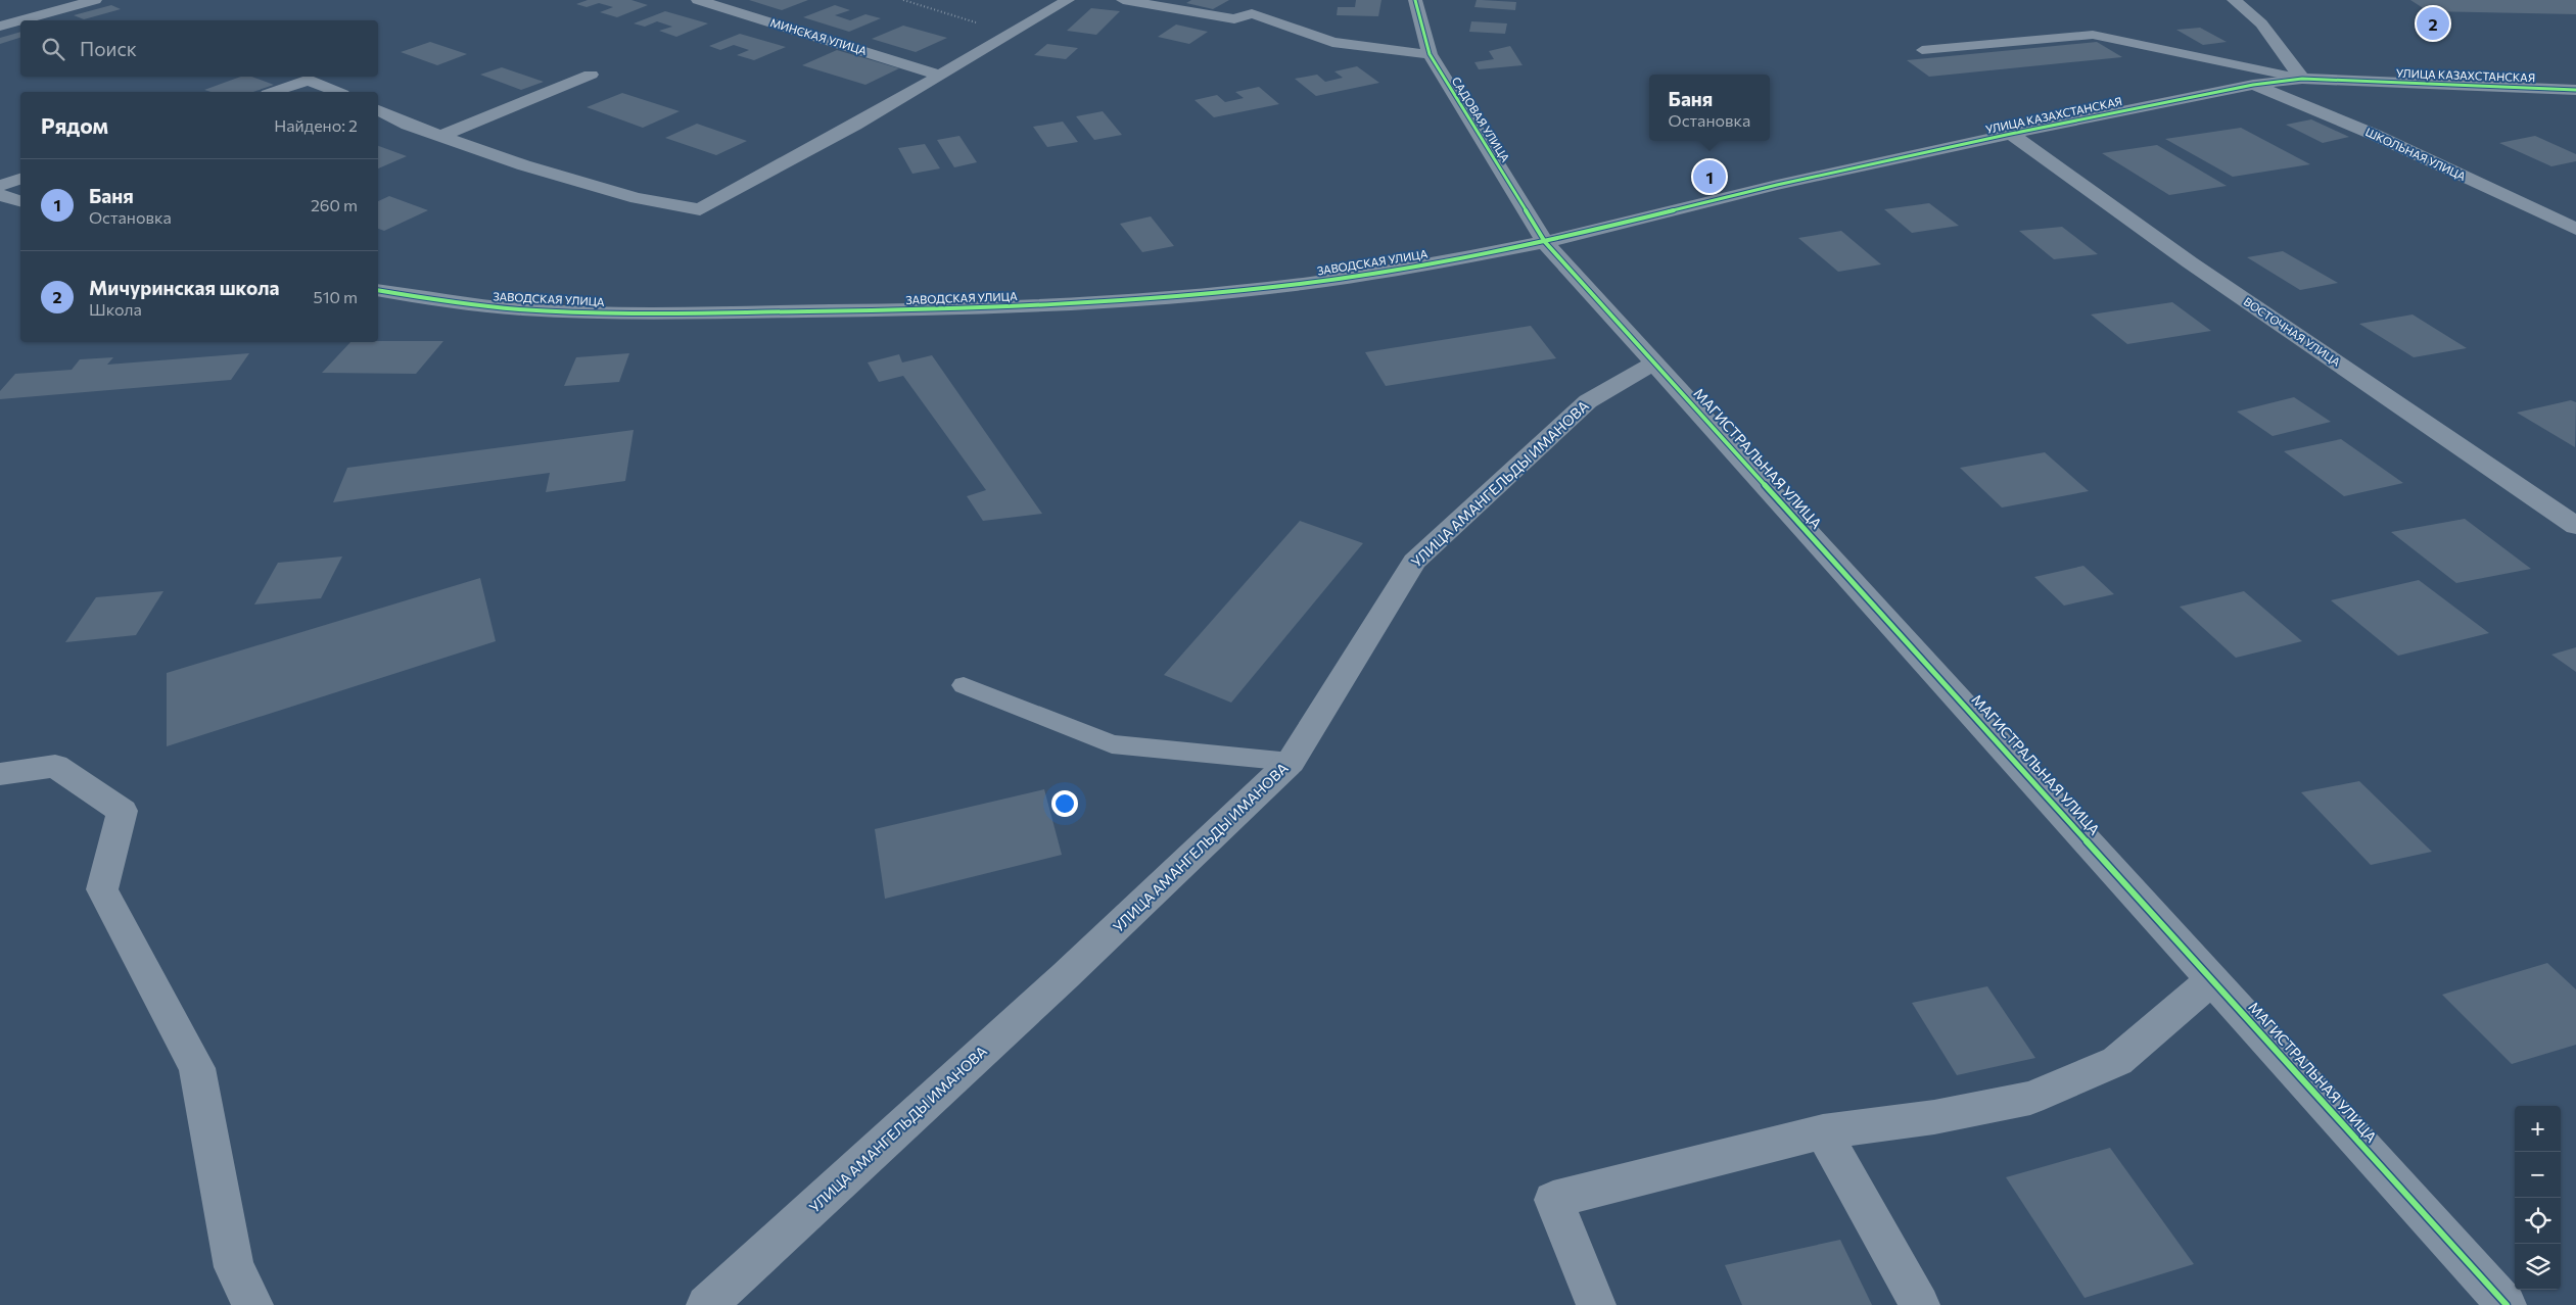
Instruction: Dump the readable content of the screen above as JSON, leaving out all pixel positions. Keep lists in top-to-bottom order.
{
  "streets": {
    "street": [
      "МИНСКАЯ УЛИЦА",
      "УЛИЦА КАЗАХСТАНСКАЯ",
      "САДОВАЯ УЛИЦА",
      "ШКОЛЬНАЯ УЛИЦА",
      "ЗАВОДСКАЯ УЛИЦА",
      "ВОСТОЧНАЯ УЛИЦА",
      "МАГИСТРАЛЬНАЯ УЛИЦА",
      "УЛИЦА АМАНГЕЛЬДЫ ИМАНОВА"
    ]
  },
  "crossings": [
    ["УЛИЦА КАЗАХСТАНСКАЯ", "САДОВАЯ УЛИЦА"],
    ["УЛИЦА КАЗАХСТАНСКАЯ", "ШКОЛЬНАЯ УЛИЦА"],
    ["УЛИЦА КАЗАХСТАНСКАЯ", "ЗАВОДСКАЯ УЛИЦА"],
    ["УЛИЦА КАЗАХСТАНСКАЯ", "ВОСТОЧНАЯ УЛИЦА"],
    ["УЛИЦА КАЗАХСТАНСКАЯ", "МАГИСТРАЛЬНАЯ УЛИЦА"],
    ["САДОВАЯ УЛИЦА", "ЗАВОДСКАЯ УЛИЦА"],
    ["САДОВАЯ УЛИЦА", "МАГИСТРАЛЬНАЯ УЛИЦА"],
    ["ЗАВОДСКАЯ УЛИЦА", "МАГИСТРАЛЬНАЯ УЛИЦА"],
    ["МАГИСТРАЛЬНАЯ УЛИЦА", "УЛИЦА АМАНГЕЛЬДЫ ИМАНОВА"]
  ],
  "page": {
    "pins": ["2", "1"],
    "search": "Поиск",
    "popup": ["Баня", "Остановка"],
    "heading": ["Рядом", "Найдено: 2"],
    "list": [
      {
        "mark": "1",
        "name": "Баня",
        "note": "Остановка",
        "value": "260 m"
      },
      {
        "mark": "2",
        "name": "Мичуринская школа",
        "note": "Школа",
        "value": "510 m"
      }
    ],
    "map_buttons": ["+", "−"]
  }
}
